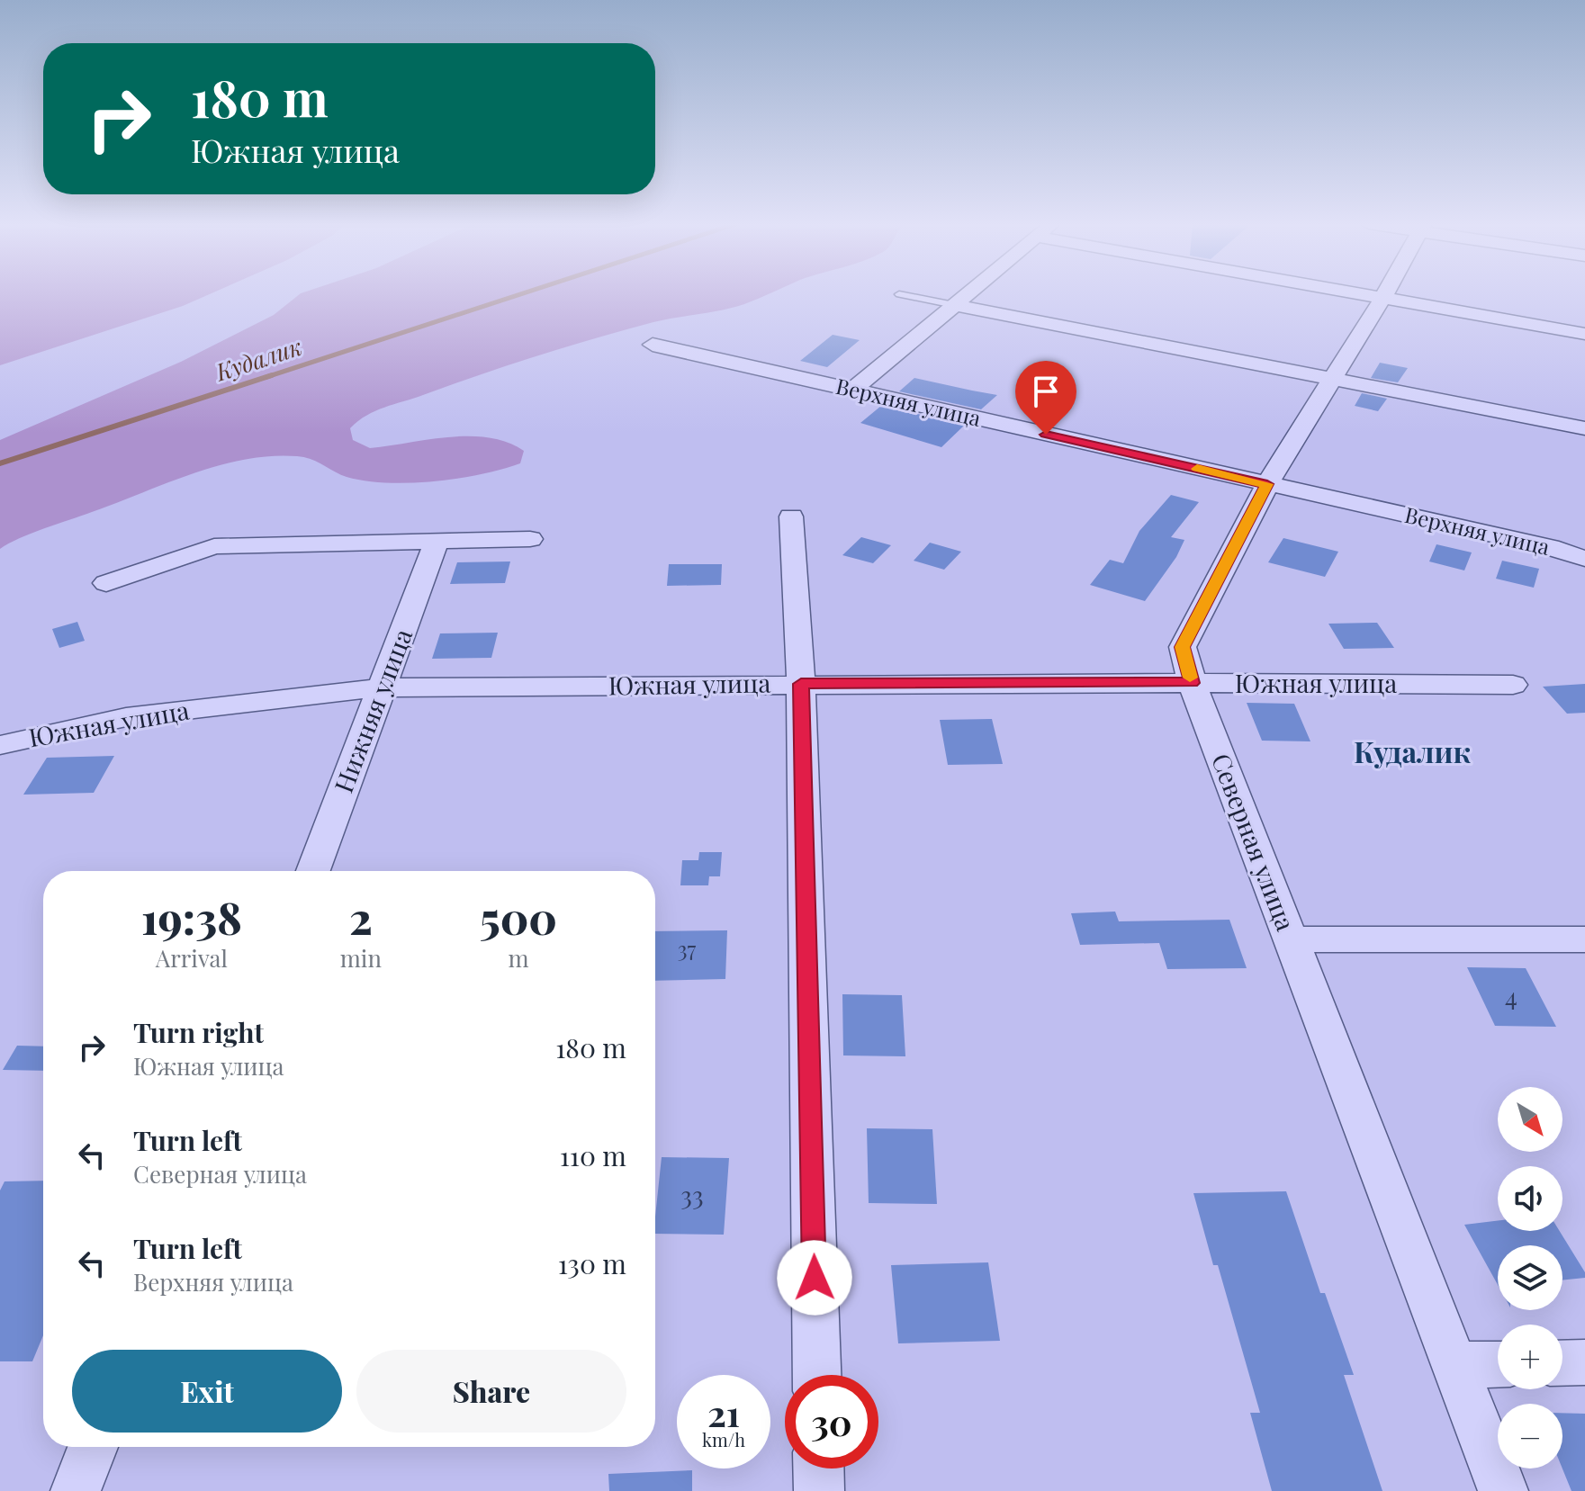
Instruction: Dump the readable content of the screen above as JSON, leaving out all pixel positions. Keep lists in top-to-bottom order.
{
  "streets": {
    "street": [
      "Верхняя улица",
      "Южная улица",
      "Нижняя улица",
      "Северная улица"
    ]
  },
  "crossings": [
    ["Верхняя улица", "Северная улица"],
    ["Южная улица", "Нижняя улица"],
    ["Южная улица", "Северная улица"]
  ],
  "districts": ["Кудалик"],
  "water": ["Кудалик"],
  "house_numbers": ["37", "4", "33"],
  "north": "bottom right",
  "page": {
    "turn": ["180 m", "Южная улица"],
    "eta": [
      "19:38",
      "Arrival",
      "2",
      "min",
      "500",
      "m"
    ],
    "list": [
      {
        "name": "Turn right",
        "note": "Южная улица",
        "value": "180 m"
      },
      {
        "name": "Turn left",
        "note": "Северная улица",
        "value": "110 m"
      },
      {
        "name": "Turn left",
        "note": "Верхняя улица",
        "value": "130 m"
      }
    ],
    "map_buttons": ["+", "−"],
    "buttons": ["Exit", "Share"],
    "speed": "21 km/h",
    "limit": "30"
  }
}
